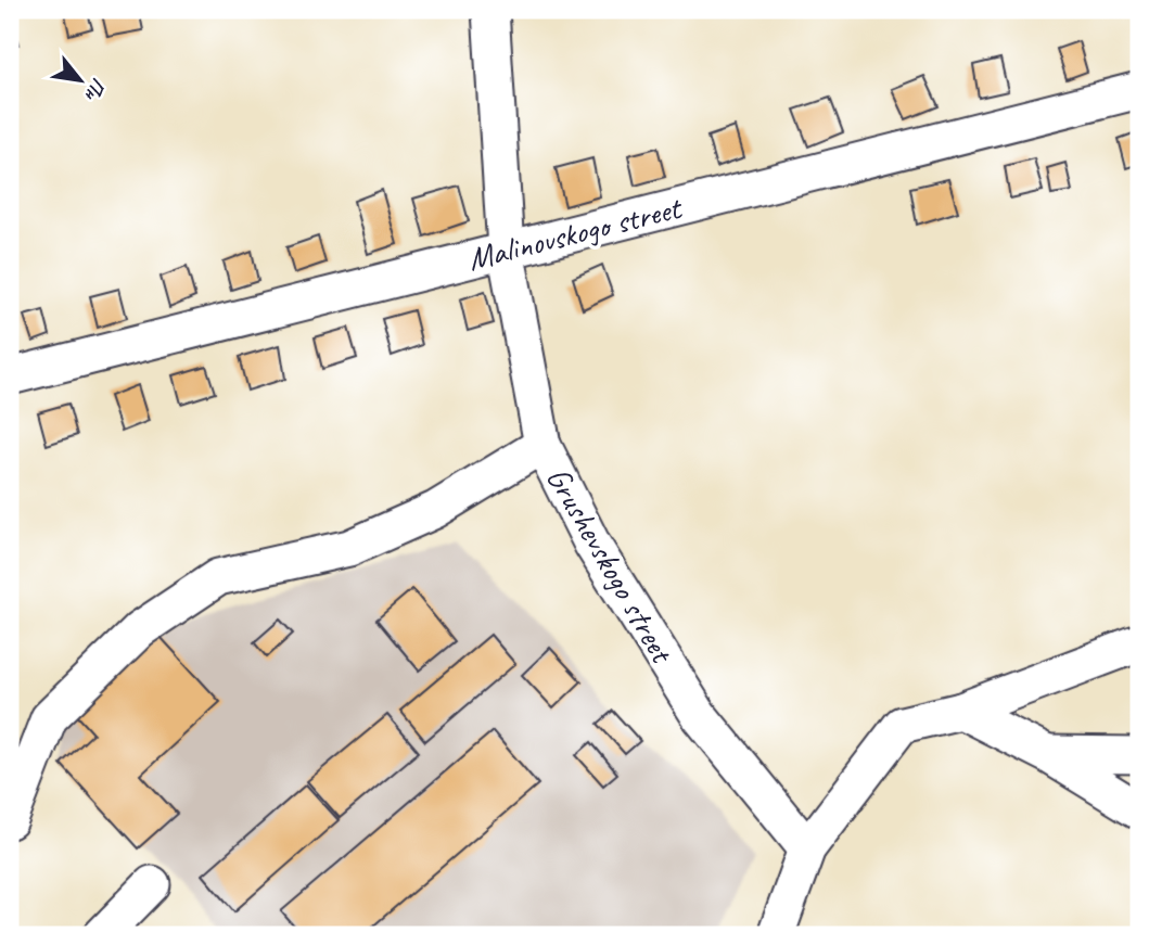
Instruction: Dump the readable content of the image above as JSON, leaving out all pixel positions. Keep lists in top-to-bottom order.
{
  "streets": {
    "street": ["Malinovskogo street", "Grushevskogo street"]
  },
  "crossings": [
    ["Malinovskogo street", "Grushevskogo street"]
  ],
  "north": "bottom right"
}
